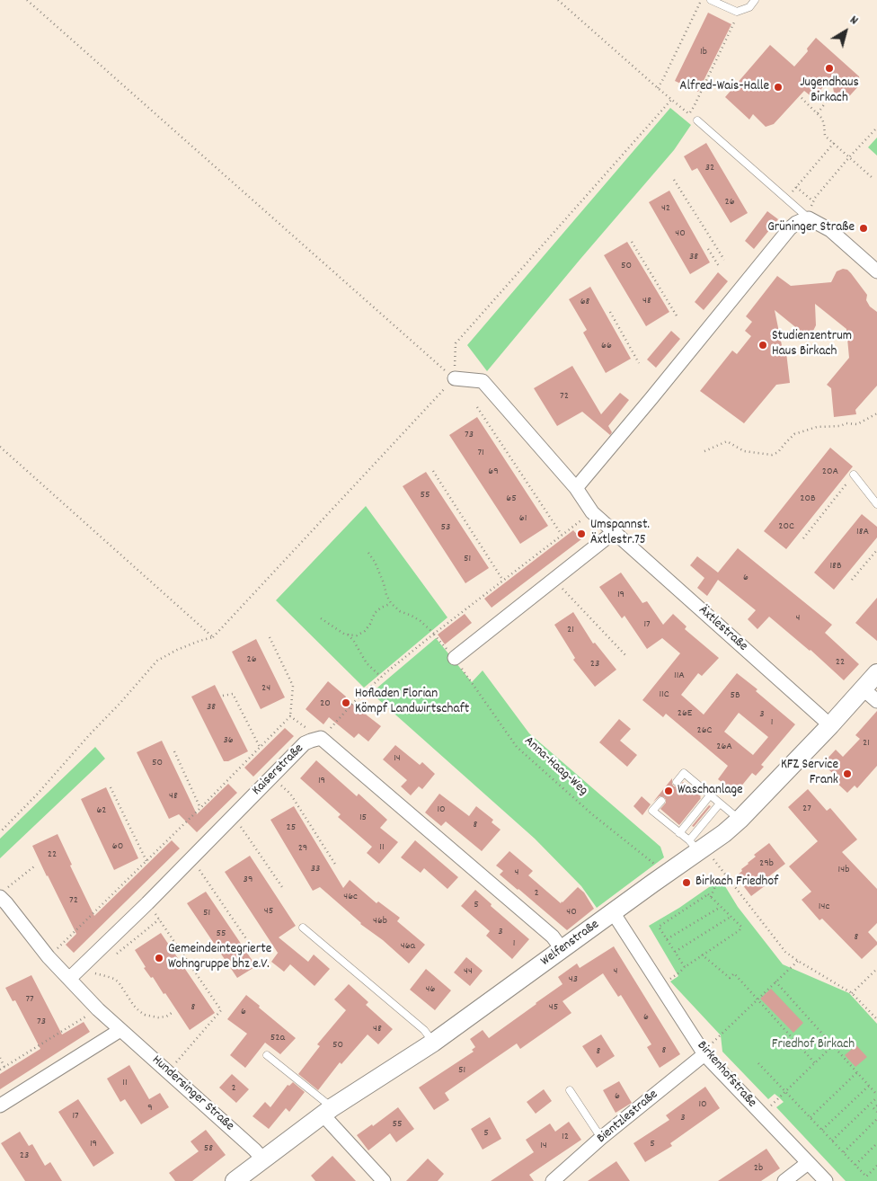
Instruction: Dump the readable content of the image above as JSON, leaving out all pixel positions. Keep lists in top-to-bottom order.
{
  "streets": {
    "street": [
      "Äxtlestraße",
      "Kaiserstraße",
      "Welfenstraße",
      "Birkenhofstraße",
      "Hundersinger Straße",
      "Bientzlestraße"
    ],
    "path": ["Anna-Haag-Weg"]
  },
  "crossings": [
    ["Äxtlestraße", "Welfenstraße"],
    ["Anna-Haag-Weg", "Welfenstraße"],
    ["Kaiserstraße", "Welfenstraße"],
    ["Kaiserstraße", "Hundersinger Straße"],
    ["Welfenstraße", "Birkenhofstraße"],
    ["Welfenstraße", "Hundersinger Straße"],
    ["Birkenhofstraße", "Bientzlestraße"]
  ],
  "parks": ["Friedhof Birkach"],
  "places": [
    "Jugendhaus Birkach",
    "Alfred-Wais-Halle",
    "Grüninger Straße",
    "Studienzentrum Haus Birkach",
    "Umspannst. Äxtlestr.75",
    "Hofladen Florian Kömpf Landwirtschaft",
    "KFZ Service Frank",
    "Waschanlage",
    "Birkach Friedhof",
    "Gemeindeintegrierte Wohngruppe bhz e.V."
  ],
  "house_numbers": [
    "1b",
    "32",
    "26",
    "42",
    "40",
    "38",
    "50",
    "48",
    "68",
    "66",
    "72",
    "73",
    "71",
    "69",
    "20A",
    "55",
    "65",
    "20B",
    "61",
    "20C",
    "53",
    "18A",
    "51",
    "18B",
    "6",
    "19",
    "4",
    "17",
    "21",
    "26",
    "22",
    "23",
    "11A",
    "24",
    "11C",
    "5B",
    "20",
    "38",
    "26E",
    "3",
    "1",
    "26C",
    "36",
    "21",
    "26A",
    "14",
    "50",
    "19",
    "48",
    "27",
    "10",
    "62",
    "15",
    "8",
    "25",
    "60",
    "11",
    "29",
    "22",
    "29b",
    "33",
    "14b",
    "4",
    "39",
    "2",
    "46c",
    "72",
    "5",
    "14c",
    "45",
    "40",
    "51",
    "46b",
    "3",
    "55",
    "8",
    "1",
    "46a",
    "44",
    "4",
    "43",
    "46",
    "77",
    "8",
    "45",
    "6",
    "6",
    "73",
    "48",
    "52a",
    "50",
    "8",
    "8",
    "51",
    "11",
    "2",
    "6",
    "10",
    "9",
    "17",
    "3",
    "55",
    "5",
    "12",
    "19",
    "5",
    "14",
    "58",
    "23",
    "2b"
  ],
  "north": "top right"
}
